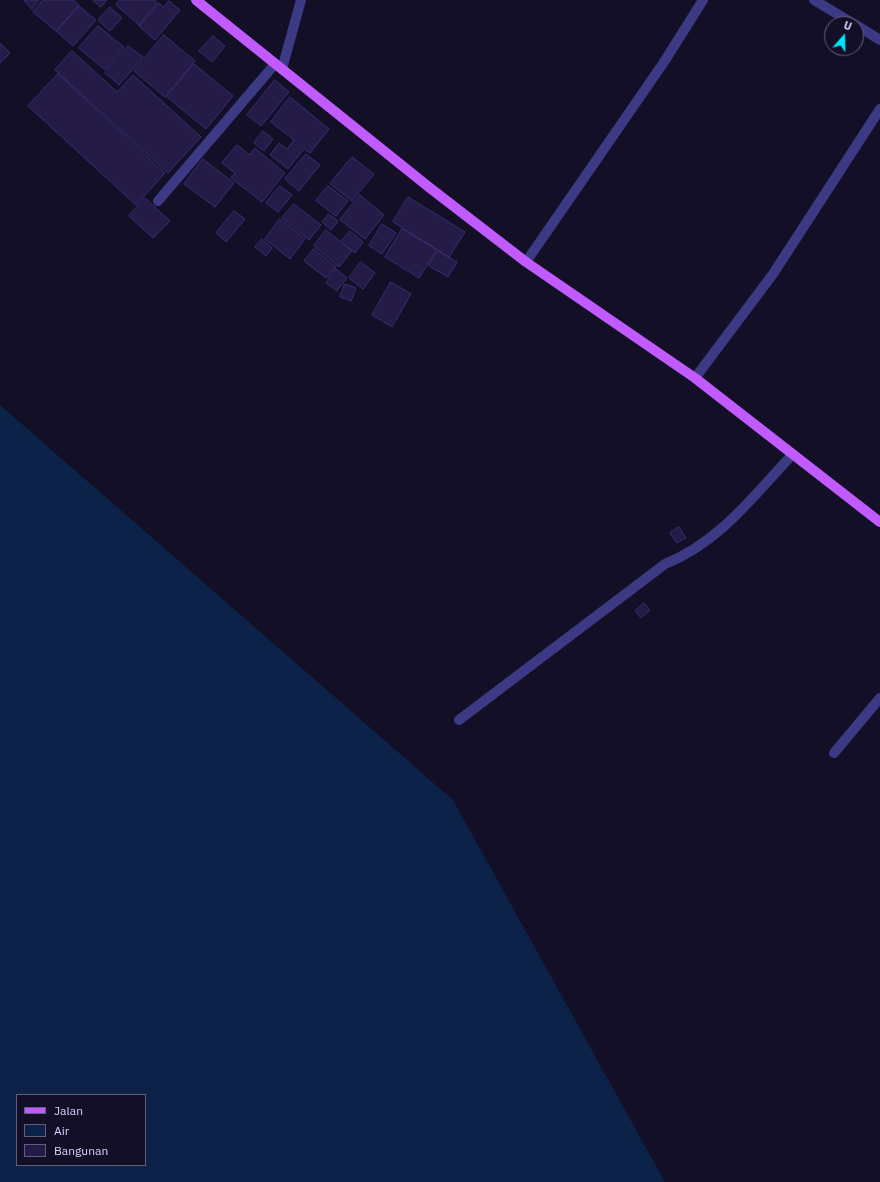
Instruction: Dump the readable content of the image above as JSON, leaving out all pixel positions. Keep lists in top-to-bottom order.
{
  "legend": ["Jalan", "Air", "Bangunan"],
  "north": "top"
}
